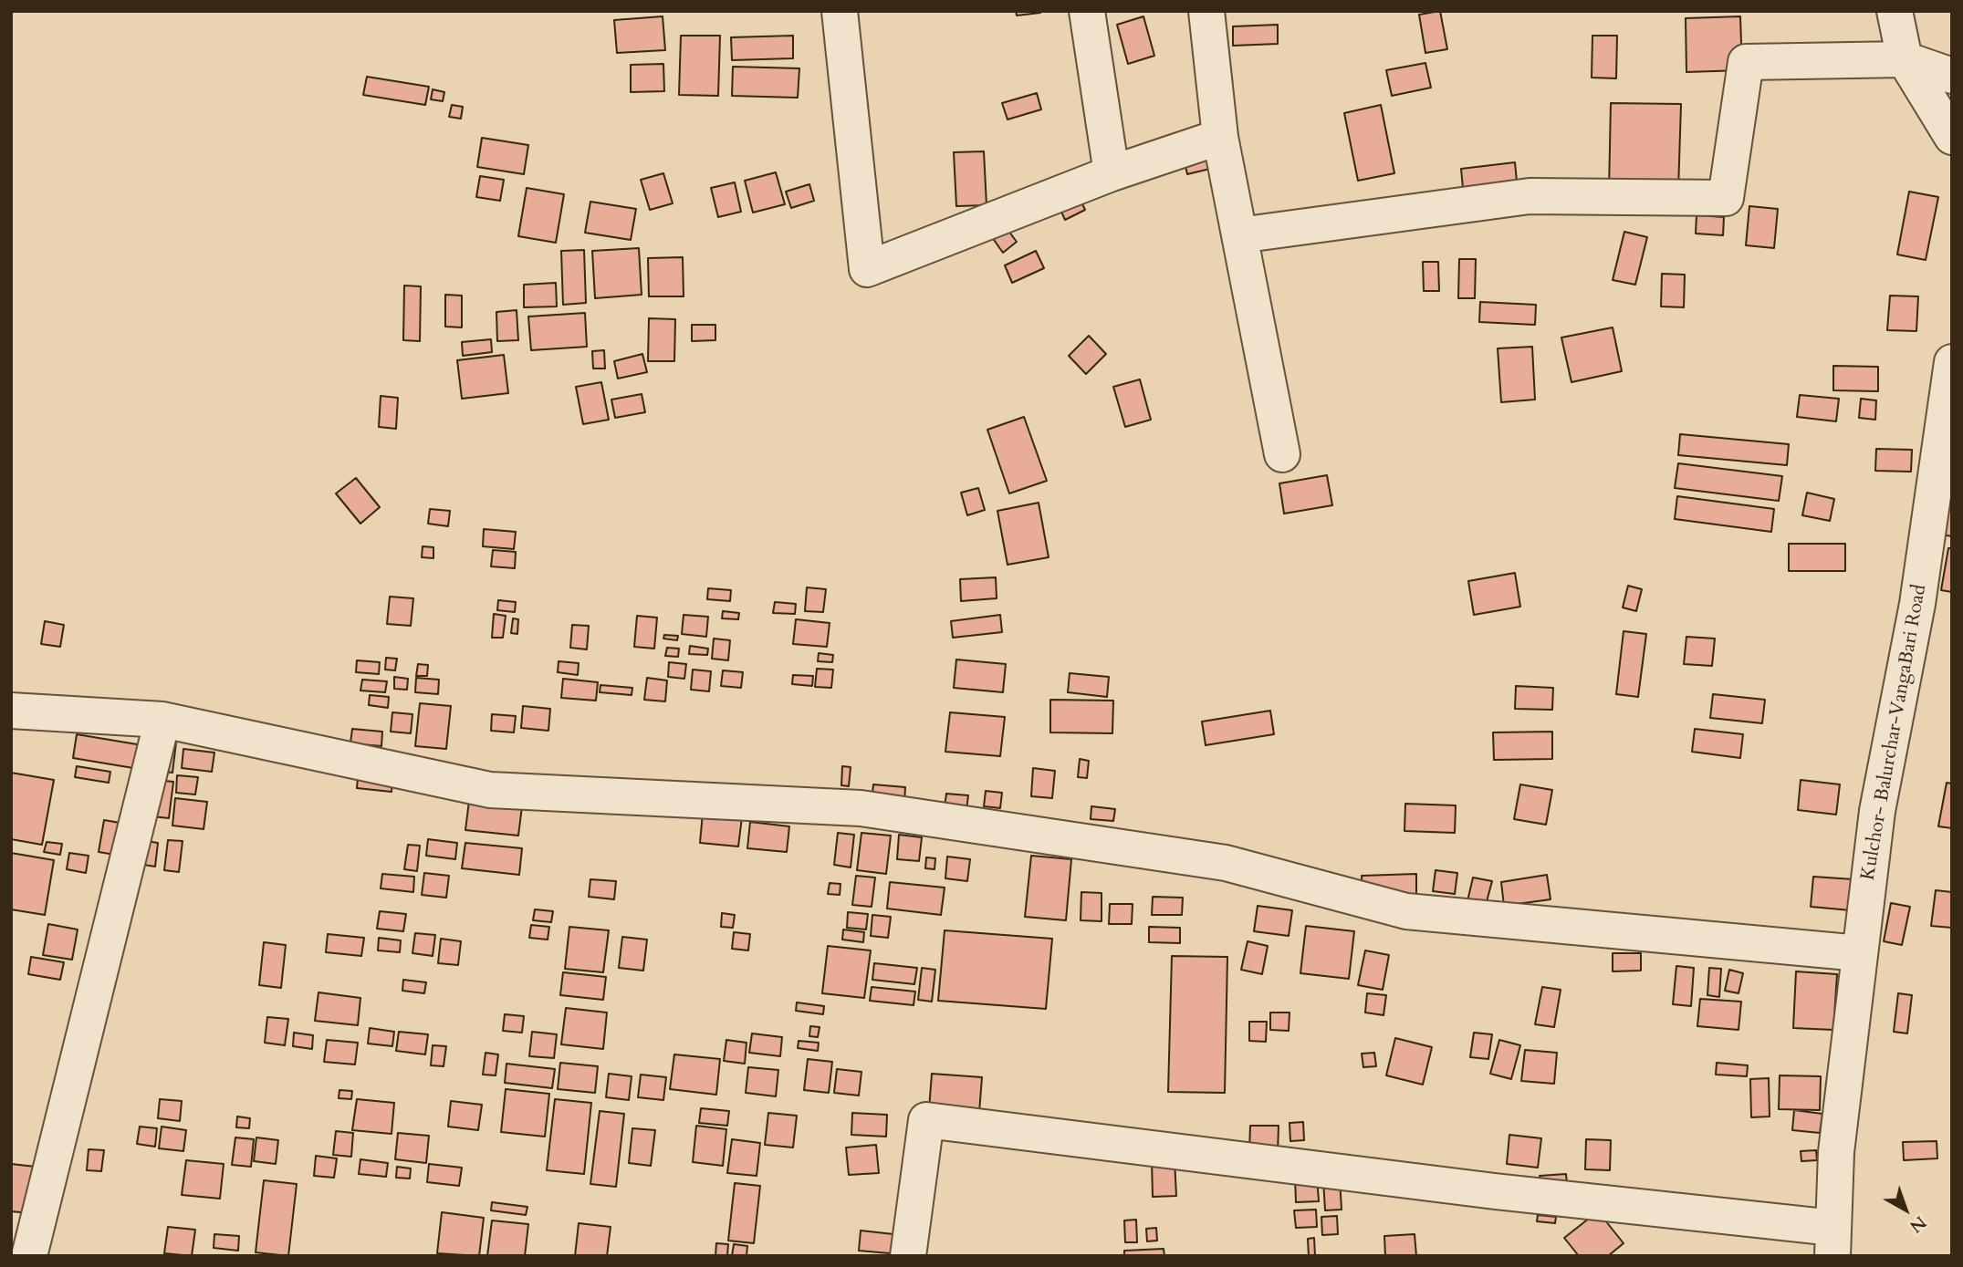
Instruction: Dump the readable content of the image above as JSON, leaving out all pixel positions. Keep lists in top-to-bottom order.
{
  "streets": {
    "street": ["Kulchor- Balurchar-VangaBari Road"]
  },
  "north": "bottom right"
}
